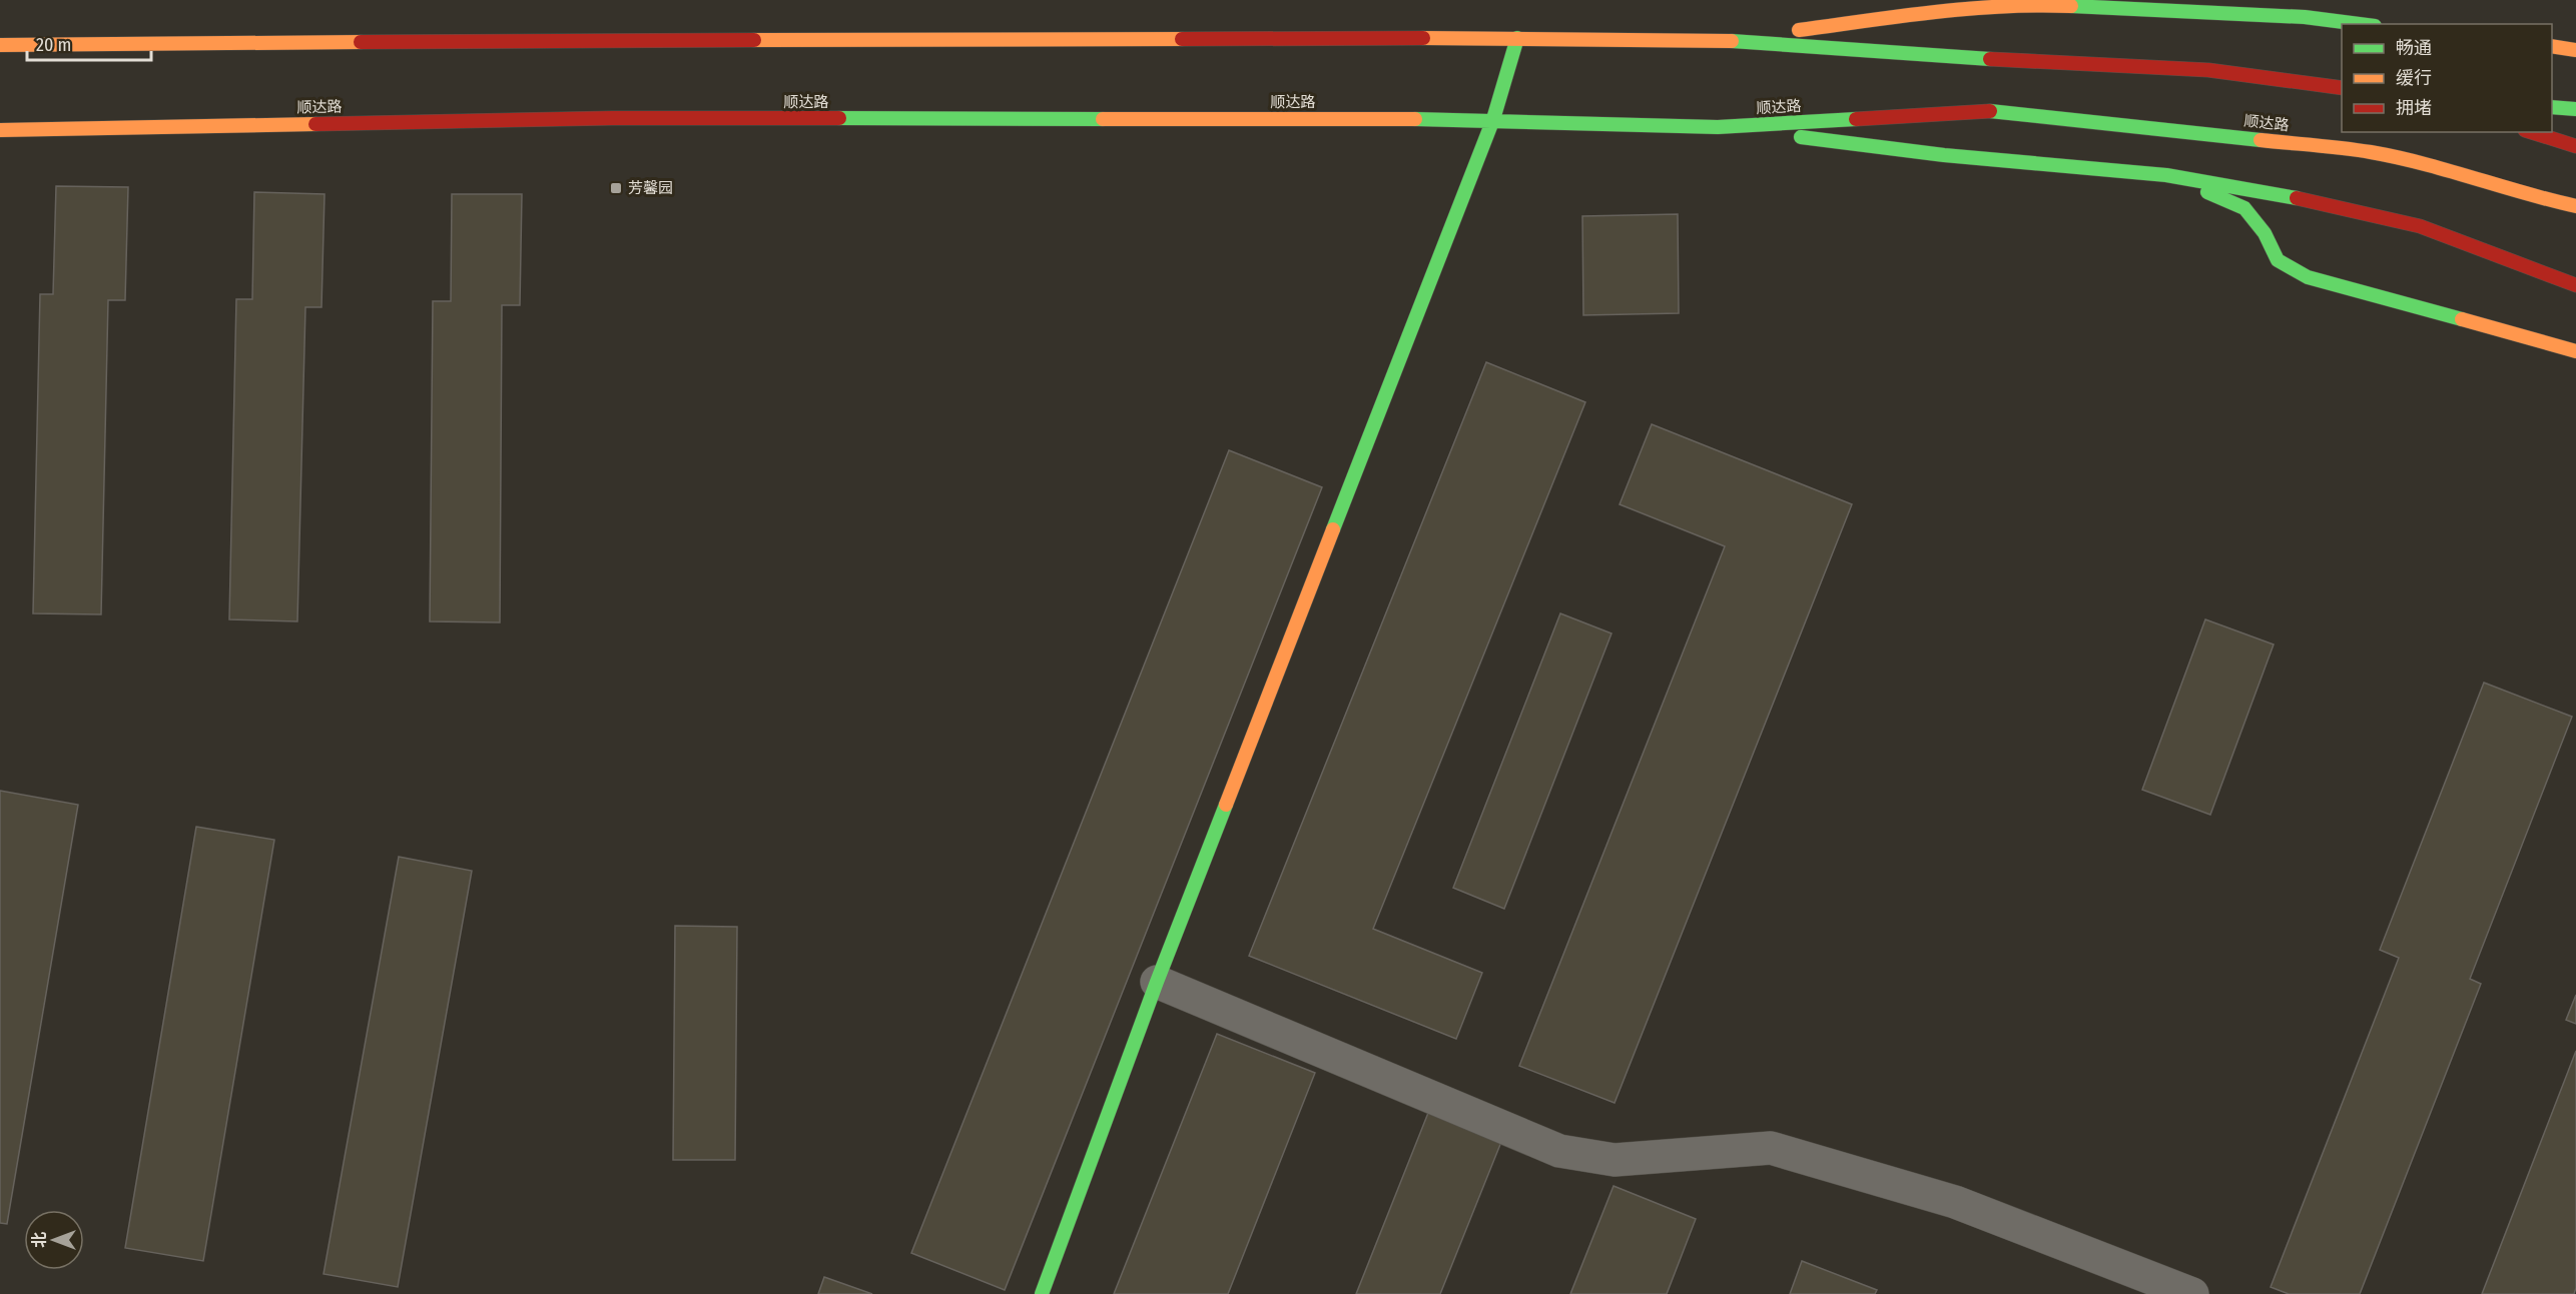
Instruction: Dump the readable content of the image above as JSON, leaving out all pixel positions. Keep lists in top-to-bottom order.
{
  "streets": {
    "main road": ["顺达路"]
  },
  "places": {
    "transit": ["芳馨园"]
  },
  "legend": ["畅通", "缓行", "拥堵"],
  "scale_bar": "20 m",
  "north": "left"
}
